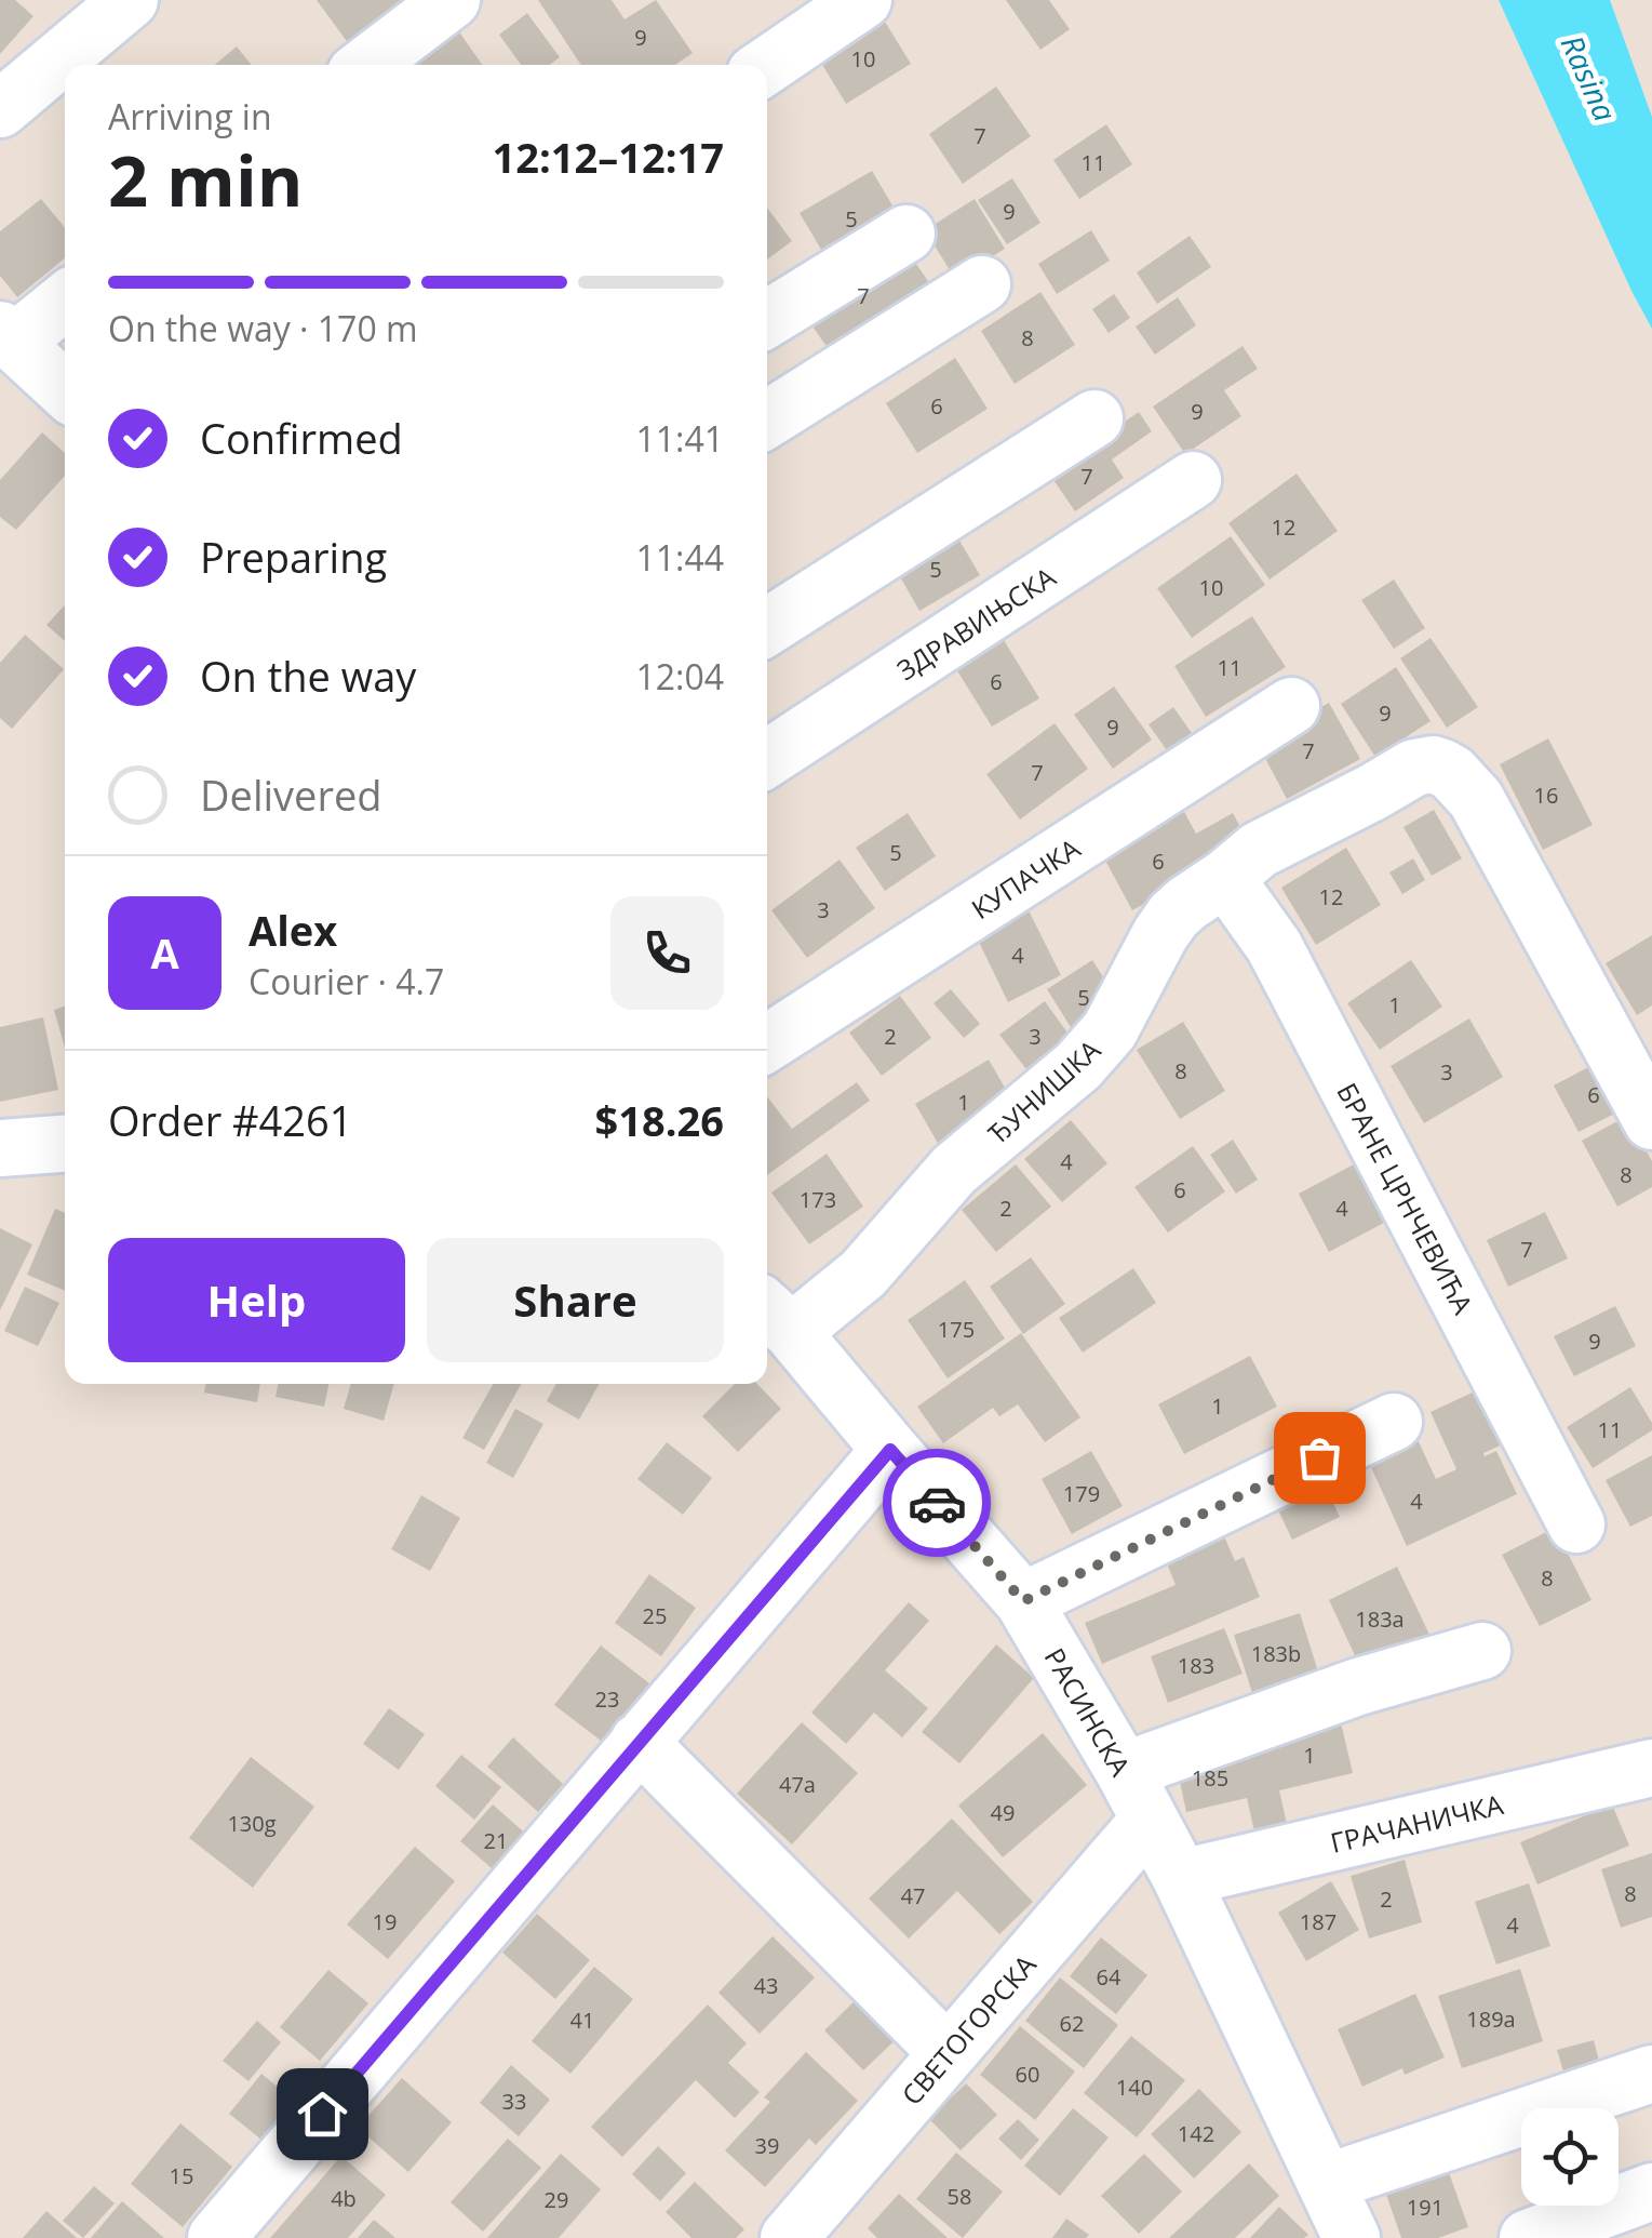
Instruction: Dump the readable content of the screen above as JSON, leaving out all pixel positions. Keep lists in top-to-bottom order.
{
  "streets": {
    "street": [
      "ЗДРАВИЊСКА",
      "КУПАЧКА",
      "ЂУНИШКА",
      "БРАНЕ ЦРНЧЕВИЋА",
      "РАСИНСКА",
      "ГРАЧАНИЧКА",
      "СВЕТОГОРСКА"
    ]
  },
  "crossings": [
    ["ЂУНИШКА", "БРАНЕ ЦРНЧЕВИЋА"],
    ["ЂУНИШКА", "РАСИНСКА"],
    ["РАСИНСКА", "ГРАЧАНИЧКА"],
    ["РАСИНСКА", "СВЕТОГОРСКА"]
  ],
  "water": ["Rasina"],
  "house_numbers": [
    "9",
    "10",
    "7",
    "11",
    "9",
    "5",
    "7",
    "8",
    "6",
    "9",
    "7",
    "12",
    "5",
    "10",
    "11",
    "6",
    "9",
    "9",
    "7",
    "7",
    "16",
    "5",
    "6",
    "12",
    "3",
    "4",
    "5",
    "1",
    "2",
    "3",
    "8",
    "3",
    "6",
    "1",
    "4",
    "8",
    "6",
    "173",
    "2",
    "4",
    "7",
    "175",
    "9",
    "1",
    "11",
    "179",
    "4",
    "8",
    "25",
    "183a",
    "183b",
    "183",
    "23",
    "1",
    "185",
    "47a",
    "49",
    "130g",
    "21",
    "8",
    "47",
    "2",
    "19",
    "187",
    "4",
    "64",
    "43",
    "189a",
    "41",
    "62",
    "60",
    "140",
    "33",
    "142",
    "39",
    "15",
    "58",
    "4b",
    "29",
    "191"
  ],
  "page": {
    "heading": ["2 min", "Arriving in", "12:12–12:17"],
    "panel": [
      "Alex",
      "Courier · 4.7",
      "Order #4261",
      "$18.26"
    ],
    "bar": "On the way · 170 m",
    "list": [
      ["Confirmed", "11:41"],
      ["Preparing", "11:44"],
      ["On the way", "12:04"],
      "Delivered"
    ],
    "round": "A",
    "buttons": ["Help", "Share"]
  }
}
